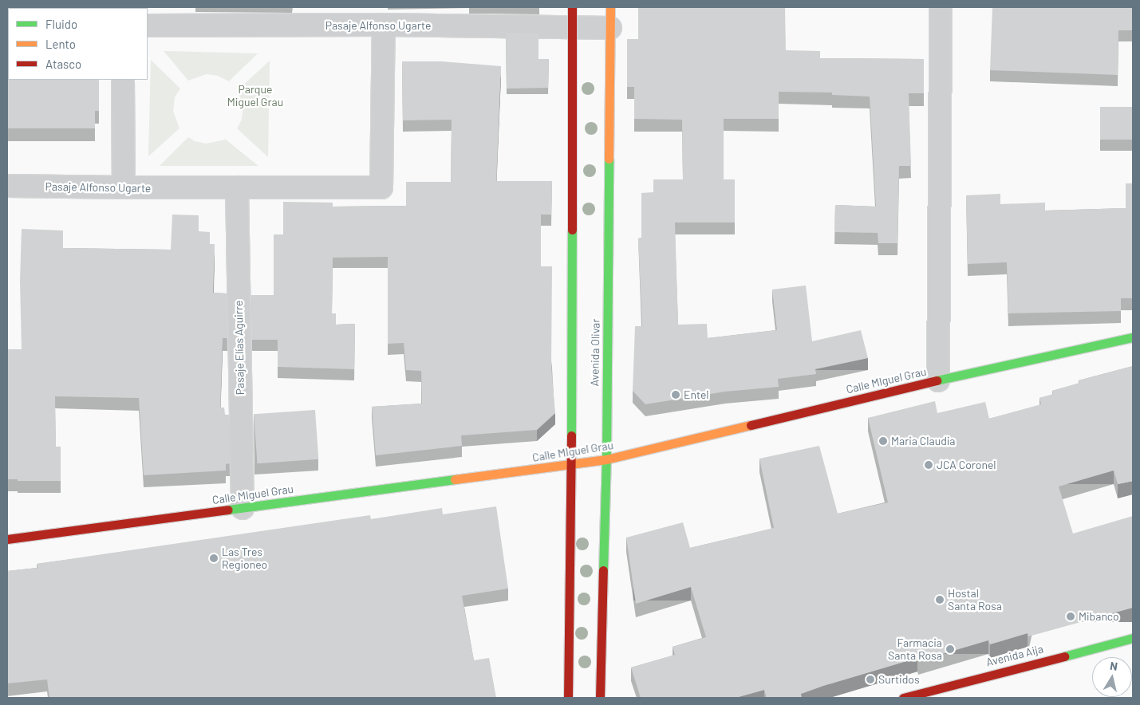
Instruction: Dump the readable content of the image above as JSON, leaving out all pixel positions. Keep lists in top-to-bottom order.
{
  "streets": {
    "street": [
      "Pasaje Alfonso Ugarte",
      "Pasaje Elías Aguirre",
      "Avenida Olivar",
      "Calle MIguel Grau",
      "Avenida Aija"
    ]
  },
  "crossings": [
    ["Pasaje Alfonso Ugarte", "Pasaje Elías Aguirre"],
    ["Pasaje Alfonso Ugarte", "Avenida Olivar"],
    ["Pasaje Elías Aguirre", "Calle MIguel Grau"],
    ["Avenida Olivar", "Calle MIguel Grau"]
  ],
  "parks": ["Parque Miguel Grau"],
  "places": [
    "Entel",
    "Maria Claudia",
    "JCA Coronel",
    "Las Tres Regioneo",
    "Hostal Santa Rosa",
    "Mibanco",
    "Farmacia Santa Rosa",
    "Surtidos"
  ],
  "legend": ["Fluido", "Lento", "Atasco"],
  "north": "top"
}
